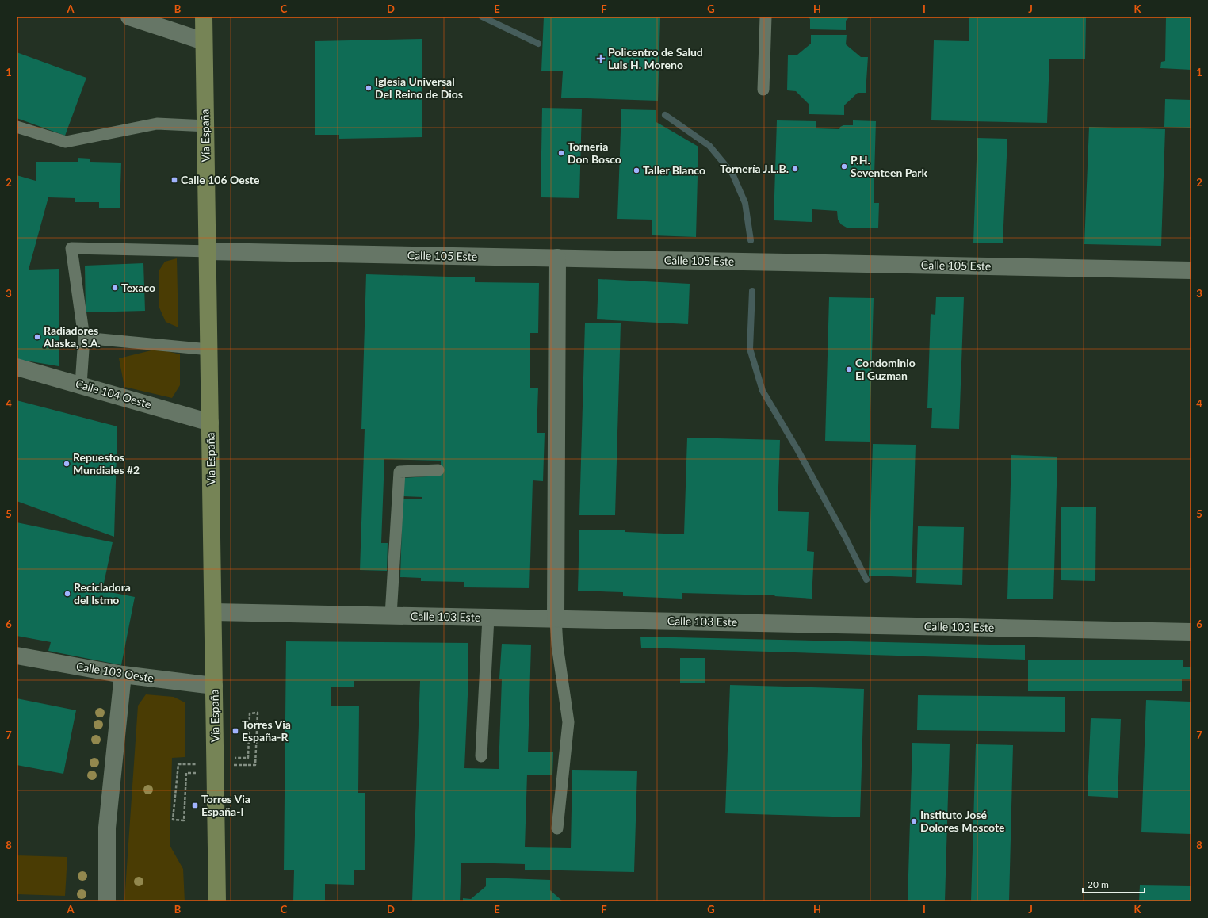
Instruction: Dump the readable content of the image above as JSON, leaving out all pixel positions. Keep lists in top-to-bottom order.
{
  "streets": {
    "main road": ["Vía España"],
    "street": [
      "Calle 105 Este",
      "Calle 104 Oeste",
      "Calle 103 Este",
      "Calle 103 Oeste"
    ]
  },
  "crossings": [
    ["Vía España", "Calle 105 Este"],
    ["Vía España", "Calle 104 Oeste"],
    ["Vía España", "Calle 103 Este"],
    ["Vía España", "Calle 103 Oeste"]
  ],
  "places": {
    "health": ["Policentro de Salud Luis H. Moreno"],
    "other": [
      "Iglesia Universal Del Reino de Dios",
      "Torneria Don Bosco",
      "P.H. Seventeen Park",
      "Tornería J.L.B.",
      "Taller Blanco",
      "Texaco",
      "Radiadores Alaska, S.A.",
      "Condominio El Guzman",
      "Repuestos Mundiales #2",
      "Recicladora del Istmo",
      "Instituto José Dolores Moscote"
    ],
    "transit": ["Calle 106 Oeste", "Torres Via España-R", "Torres Via España-I"]
  },
  "scale_bar": "20 m",
  "grid": {
    "columns": [
      "A",
      "B",
      "C",
      "D",
      "E",
      "F",
      "G",
      "H",
      "I",
      "J",
      "K"
    ],
    "rows": [
      "1",
      "2",
      "3",
      "4",
      "5",
      "6",
      "7",
      "8"
    ]
  }
}
